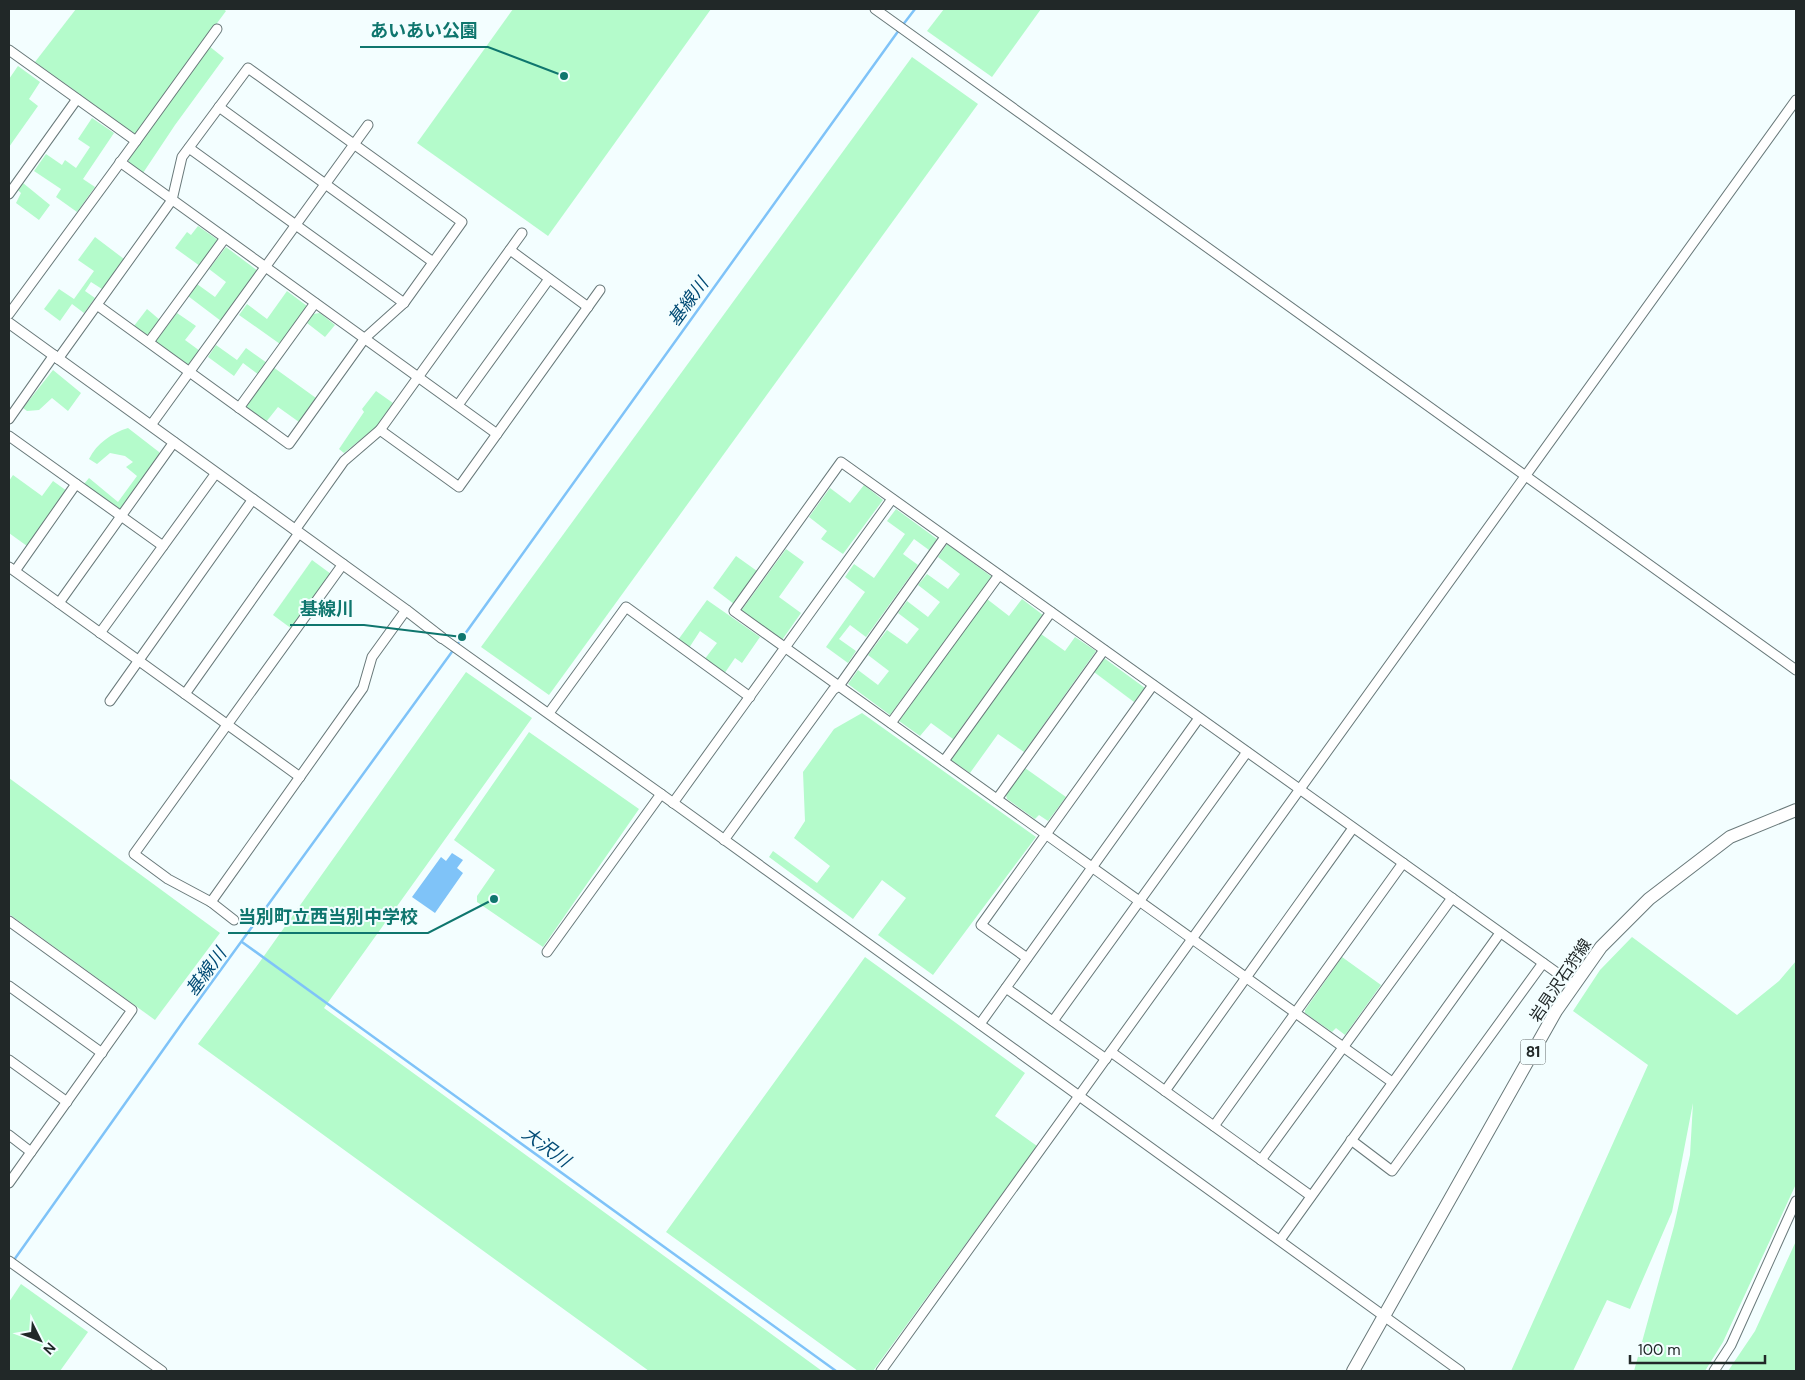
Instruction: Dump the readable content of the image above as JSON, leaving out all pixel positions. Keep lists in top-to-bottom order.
{
  "streets": {
    "main road": ["岩見沢石狩線", "81"]
  },
  "water": ["基線川", "大沢川"],
  "places": ["あいあい公園", "基線川", "当別町立西当別中学校"],
  "scale_bar": "100 m",
  "north": "bottom right"
}
